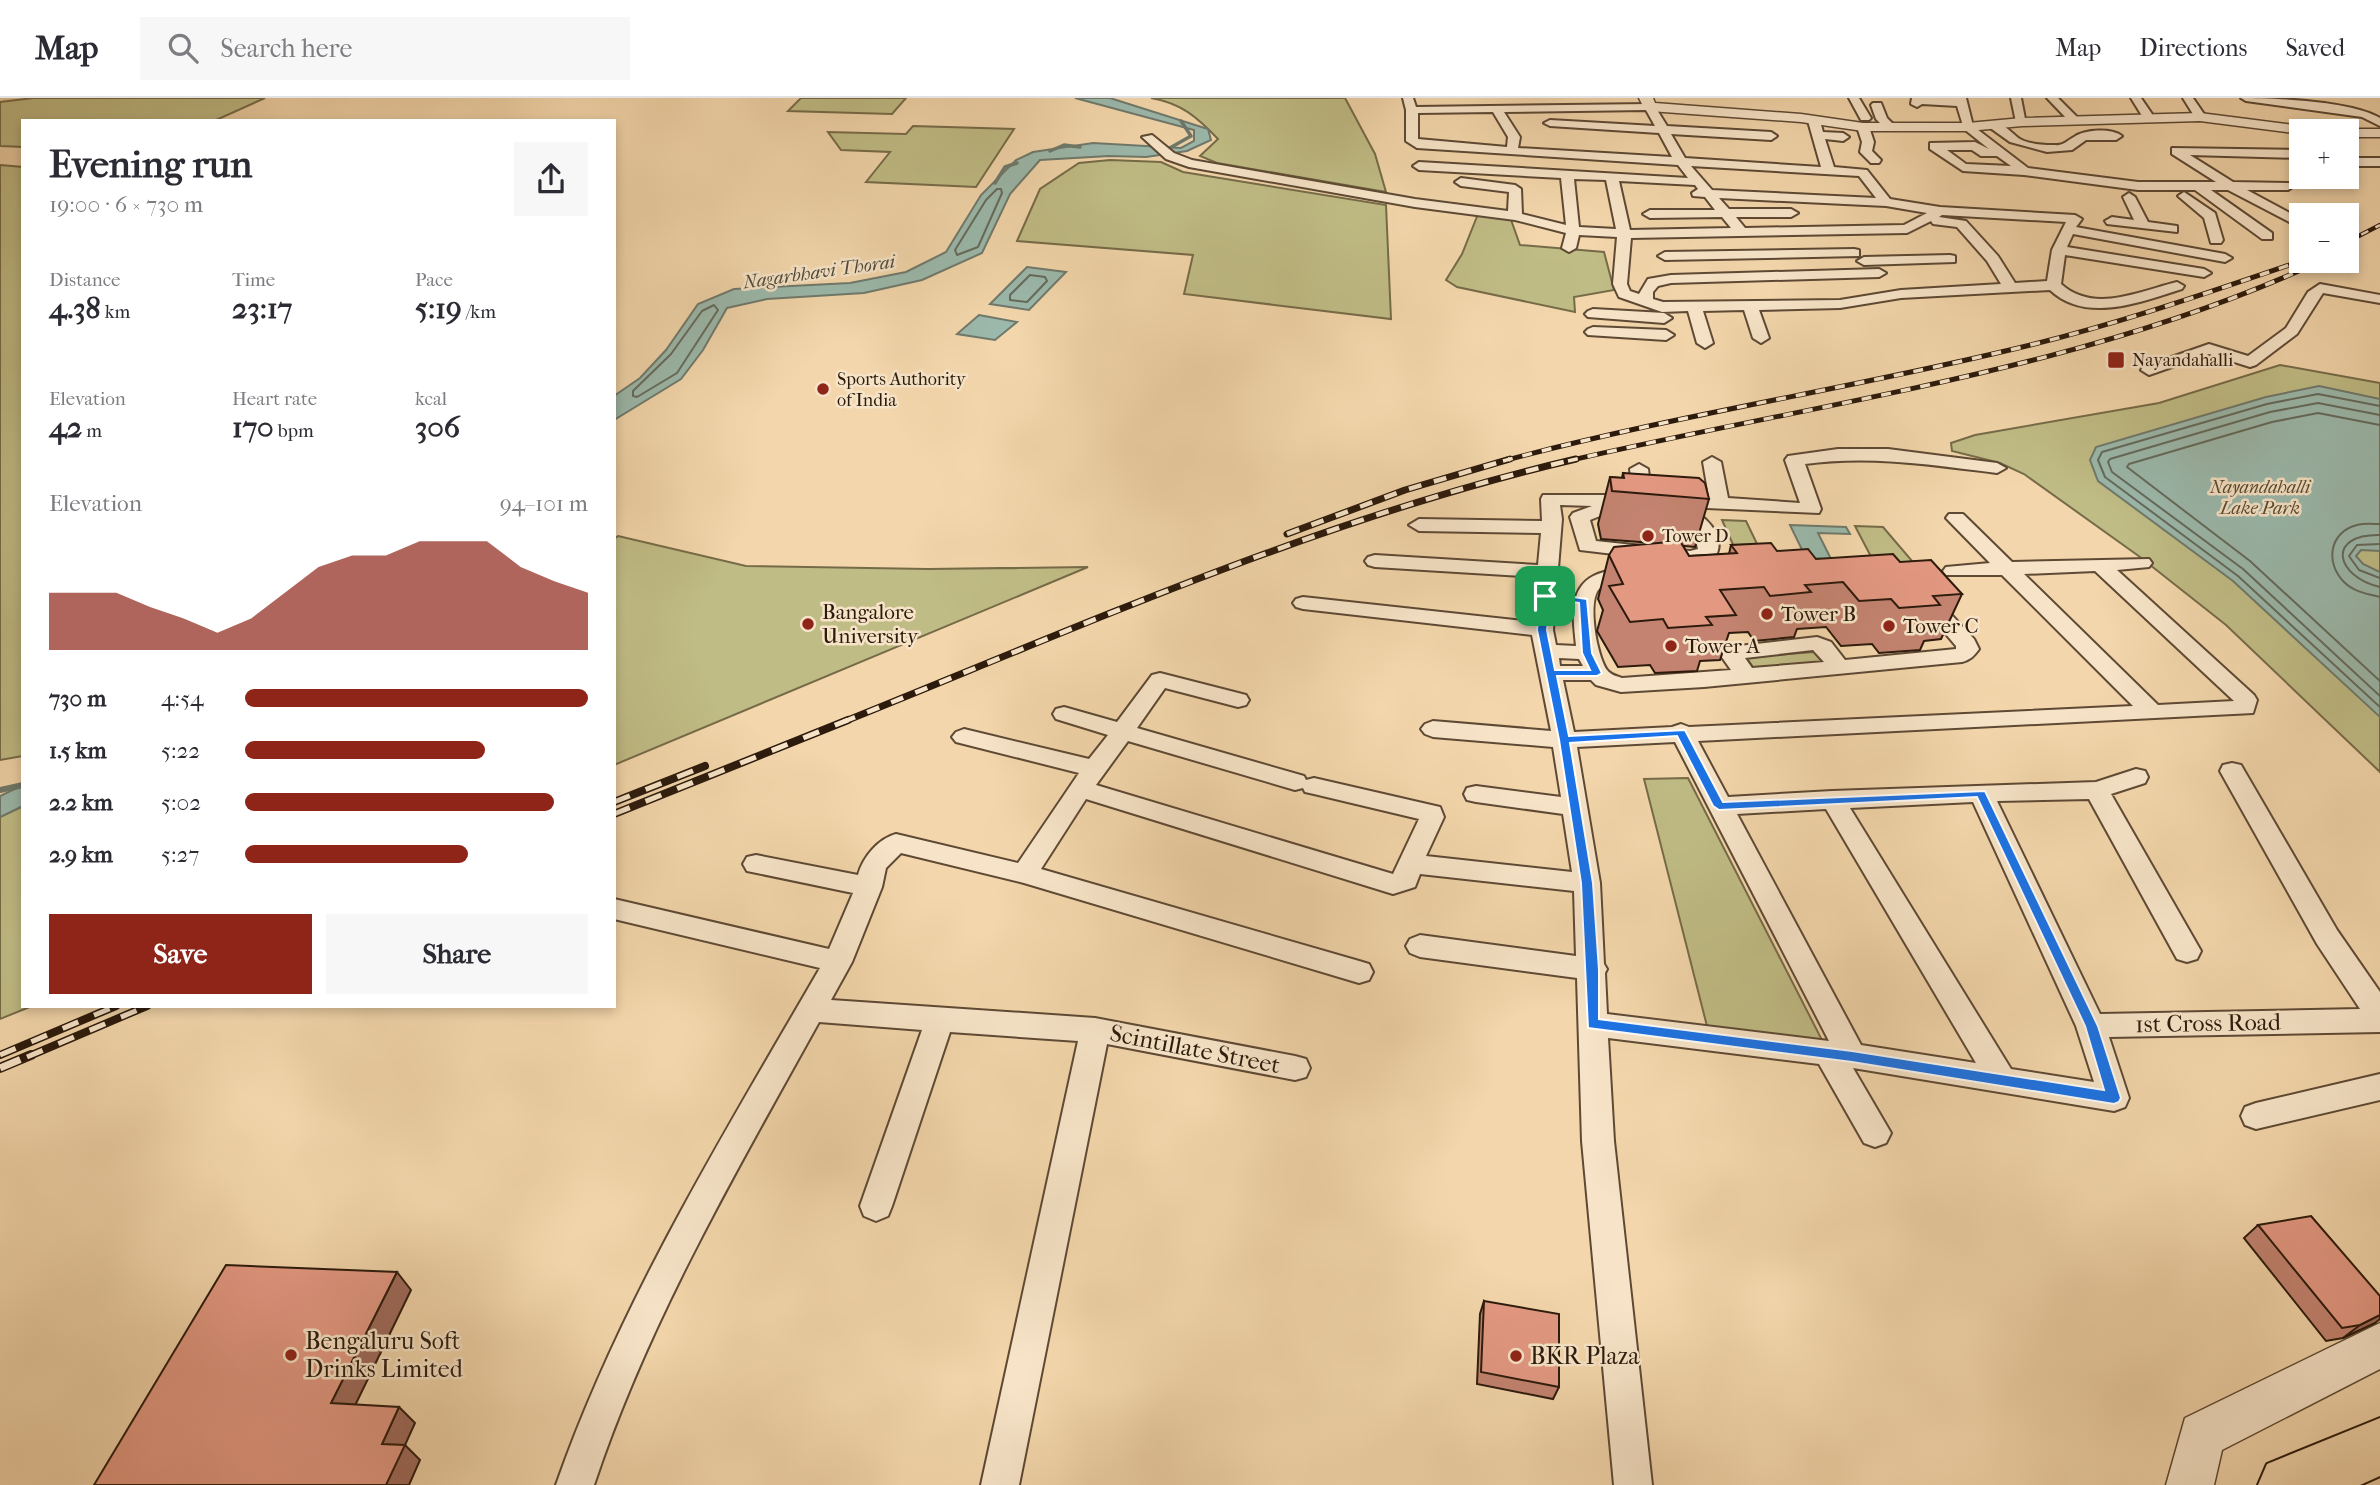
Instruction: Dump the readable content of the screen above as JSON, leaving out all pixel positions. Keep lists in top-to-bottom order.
{
  "streets": {
    "street": ["1st Cross Road", "Scintillate Street"]
  },
  "water": ["Nagarbhavi Thorai"],
  "parks": ["Nayandahalli Lake Park"],
  "places": {
    "transit": ["Nayandahalli"],
    "other": [
      "Sports Authority of India",
      "Tower D",
      "Tower B",
      "Bangalore University",
      "Tower C",
      "Tower A",
      "Bengaluru Soft Drinks Limited",
      "BKR Plaza"
    ]
  },
  "page": {
    "header": "Map",
    "search": "Search here",
    "nav": ["Map", "Directions", "Saved"],
    "map_buttons": ["+", "−"],
    "heading": ["Evening run", "19:00 · 6 × 730 m"],
    "stats": [
      ["Distance", "4.38 km"],
      ["Time", "23:17"],
      ["Pace", "5:19 /km"],
      ["Elevation", "42 m"],
      ["Heart rate", "170 bpm"],
      ["kcal", "306"]
    ],
    "chart": ["Elevation", "94–101 m"],
    "list": [
      {
        "name": "730 m",
        "note": "4:54"
      },
      {
        "name": "1.5 km",
        "note": "5:22"
      },
      {
        "name": "2.2 km",
        "note": "5:02"
      },
      {
        "name": "2.9 km",
        "note": "5:27"
      }
    ],
    "buttons": ["Save", "Share"]
  }
}
